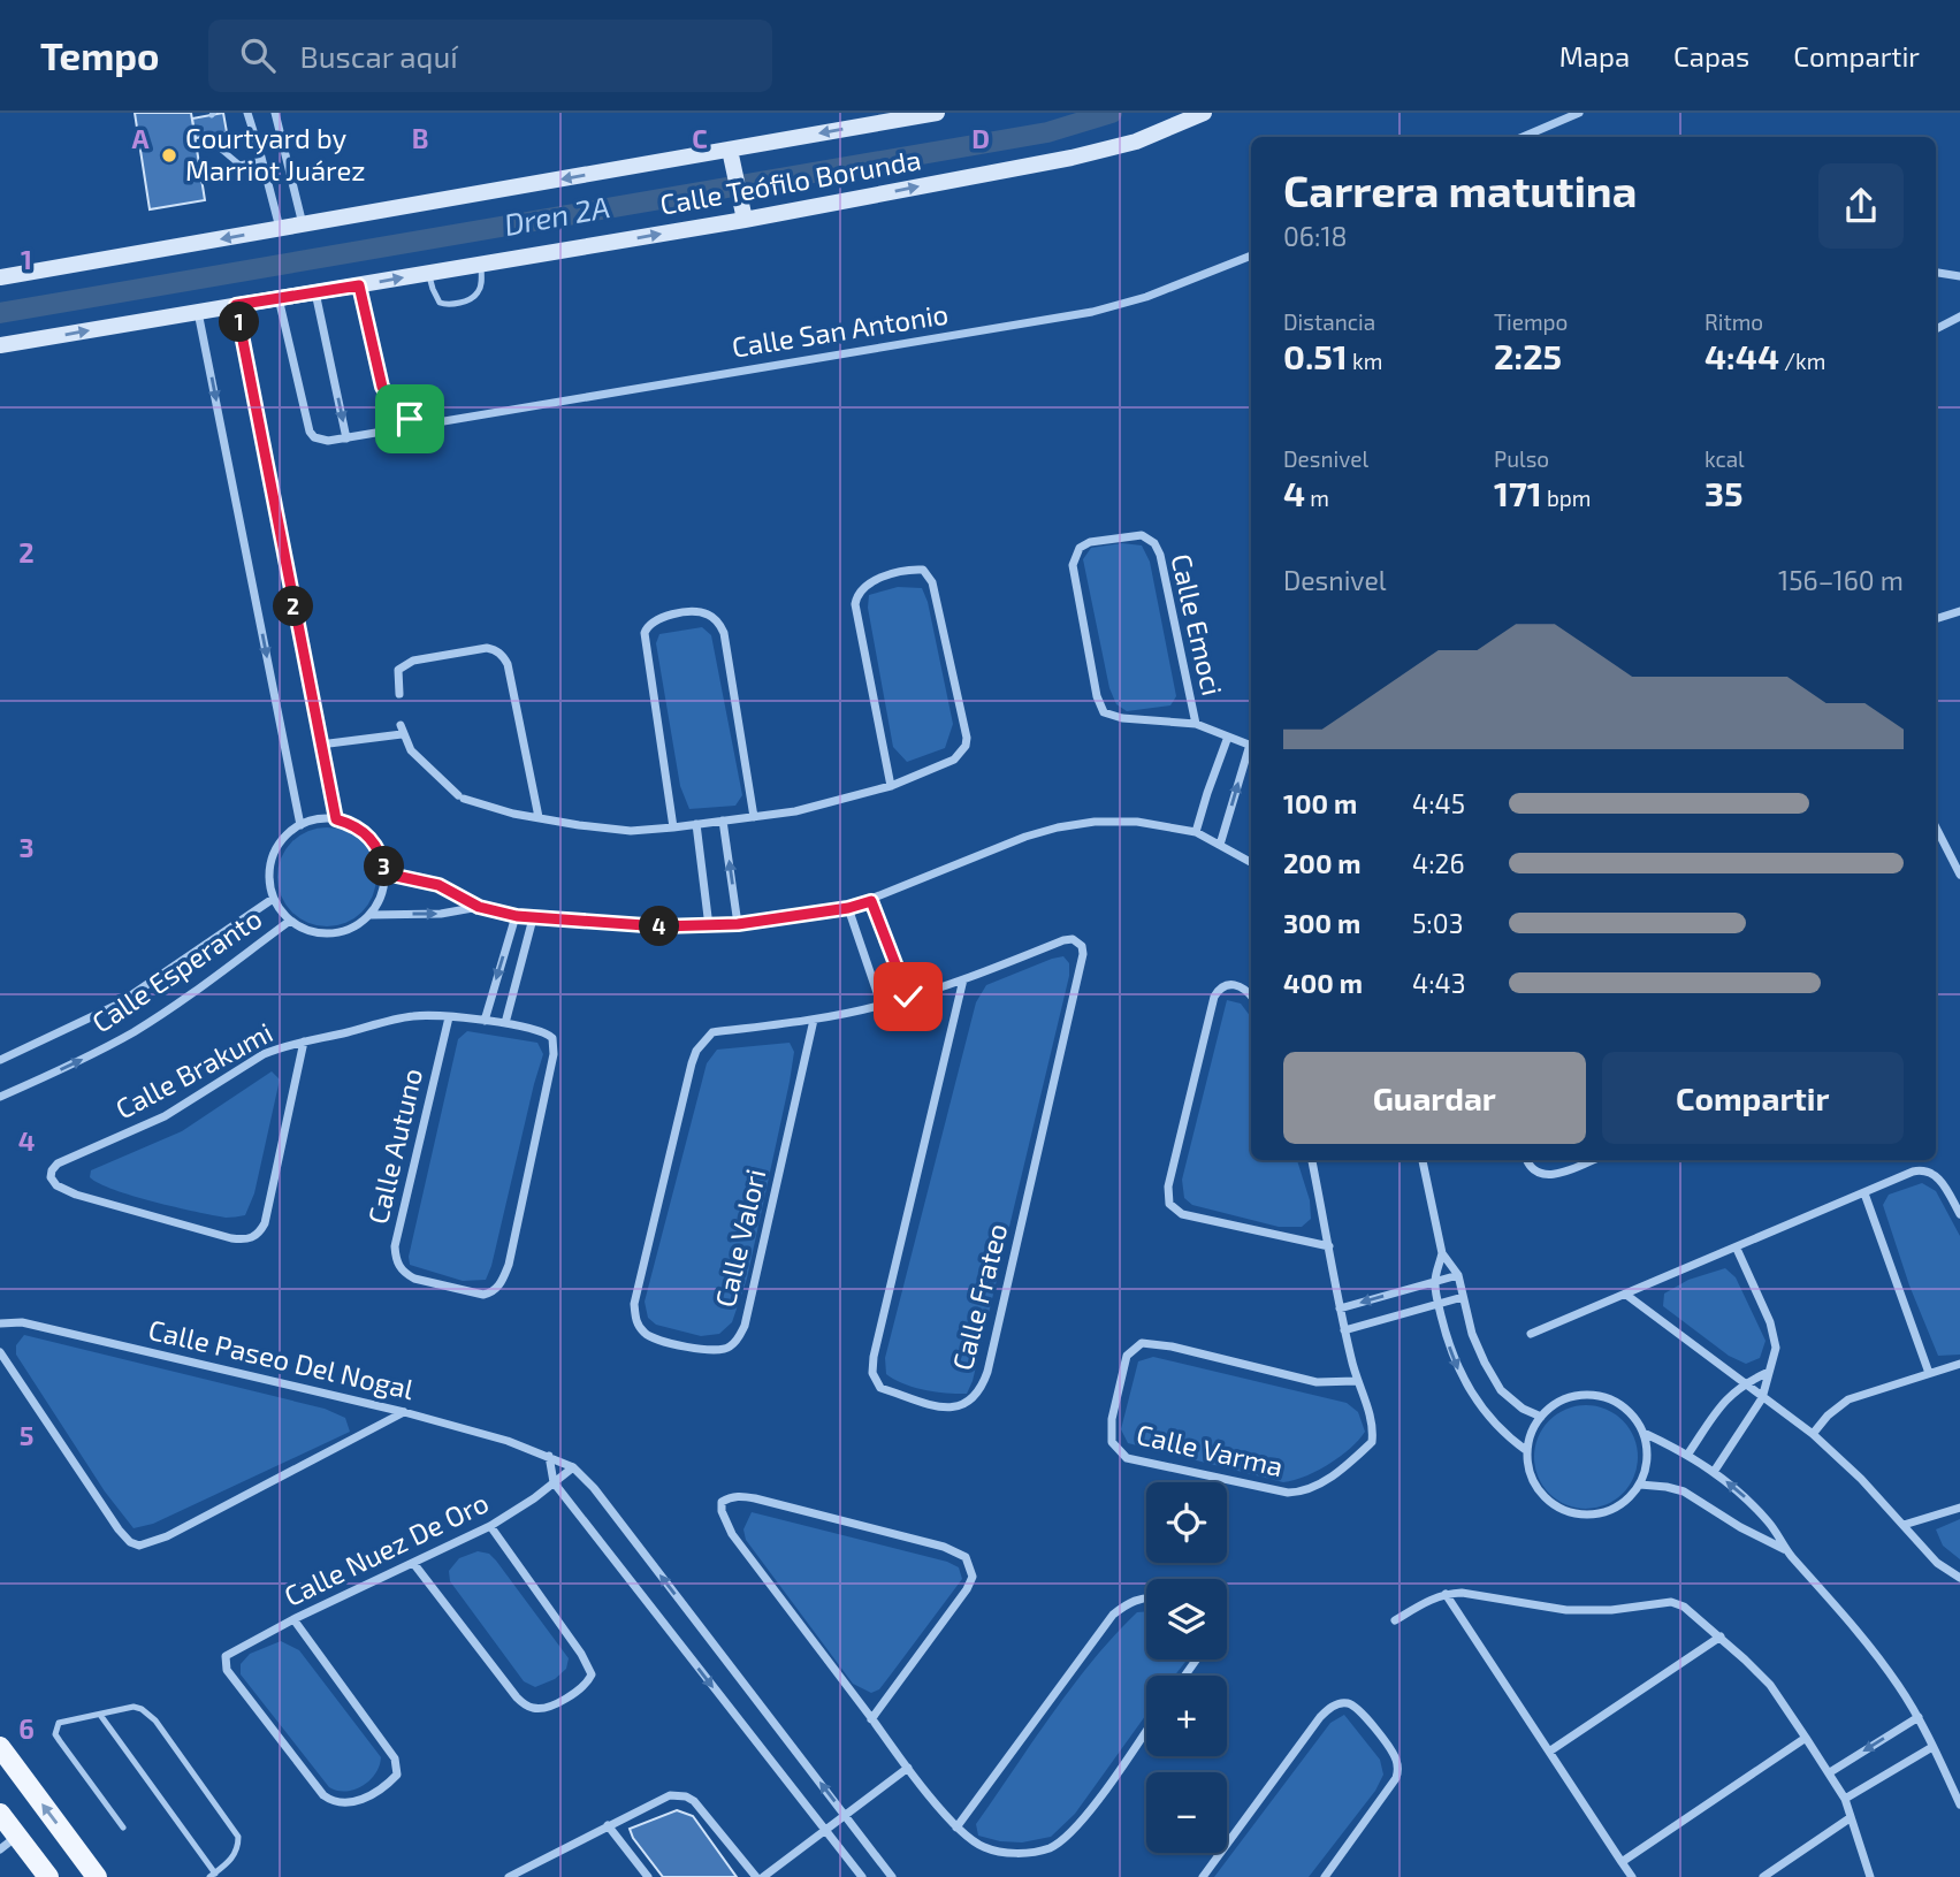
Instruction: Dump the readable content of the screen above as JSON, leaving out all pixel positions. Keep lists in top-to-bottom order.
{
  "streets": {
    "main road": ["Calle Teófilo Borunda"],
    "street": [
      "Calle San Antonio",
      "Calle Emoci",
      "Calle Esperanto",
      "Calle Brakumi",
      "Calle Autuno",
      "Calle Valori",
      "Calle Frateo",
      "Calle Paseo Del Nogal",
      "Calle Varma",
      "Calle Nuez De Oro"
    ]
  },
  "crossings": [
    ["Calle Teófilo Borunda", "Calle San Antonio"],
    ["Calle Brakumi", "Calle Autuno"],
    ["Calle Paseo Del Nogal", "Calle Nuez De Oro"]
  ],
  "water": ["Dren 2A"],
  "places": ["Courtyard by Marriot Juárez"],
  "page": {
    "header": "Tempo",
    "search": "Buscar aquí",
    "nav": ["Mapa", "Capas", "Compartir"],
    "heading": ["Carrera matutina", "06:18"],
    "stats": [
      ["Distancia", "0.51 km"],
      ["Tiempo", "2:25"],
      ["Ritmo", "4:44 /km"],
      ["Desnivel", "4 m"],
      ["Pulso", "171 bpm"],
      ["kcal", "35"]
    ],
    "pins": [
      "1",
      "2",
      "3",
      "4"
    ],
    "chart": ["Desnivel", "156–160 m"],
    "list": [
      {
        "name": "100 m",
        "note": "4:45"
      },
      {
        "name": "200 m",
        "note": "4:26"
      },
      {
        "name": "300 m",
        "note": "5:03"
      },
      {
        "name": "400 m",
        "note": "4:43"
      }
    ],
    "buttons": ["Guardar", "Compartir"],
    "map_buttons": ["+", "−"]
  },
  "grid": {
    "columns": [
      "A",
      "B",
      "C",
      "D"
    ],
    "rows": [
      "1",
      "2",
      "3",
      "4",
      "5",
      "6"
    ]
  }
}
